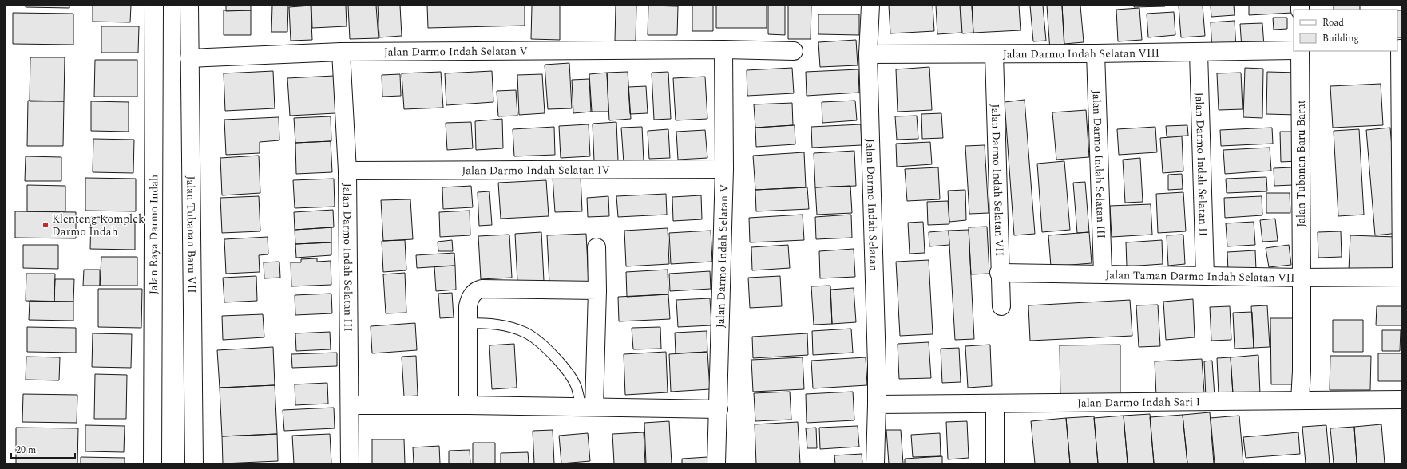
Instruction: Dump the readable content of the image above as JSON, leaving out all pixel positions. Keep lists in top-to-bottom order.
{
  "streets": {
    "street": [
      "Jalan Darmo Indah Selatan V",
      "Jalan Darmo Indah Selatan VIII",
      "Jalan Darmo Indah Selatan III",
      "Jalan Tubanan Baru Barat",
      "Jalan Darmo Indah Selatan II",
      "Jalan Darmo Indah Selatan IV",
      "Jalan Darmo Indah Selatan VII",
      "Jalan Darmo Indah Selatan",
      "Jalan Raya Darmo Indah",
      "Jalan Tubanan Baru VII",
      "Jalan Taman Darmo Indah Selatan VII",
      "Jalan Darmo Indah Sari I"
    ]
  },
  "crossings": [
    ["Jalan Darmo Indah Selatan V", "Jalan Darmo Indah Selatan III"],
    ["Jalan Darmo Indah Selatan V", "Jalan Darmo Indah Selatan IV"],
    ["Jalan Darmo Indah Selatan V", "Jalan Tubanan Baru VII"],
    ["Jalan Darmo Indah Selatan VIII", "Jalan Darmo Indah Selatan III"],
    ["Jalan Darmo Indah Selatan VIII", "Jalan Darmo Indah Selatan II"],
    ["Jalan Darmo Indah Selatan VIII", "Jalan Darmo Indah Selatan VII"],
    ["Jalan Darmo Indah Selatan VIII", "Jalan Darmo Indah Selatan"],
    ["Jalan Darmo Indah Selatan III", "Jalan Darmo Indah Selatan IV"],
    ["Jalan Darmo Indah Selatan III", "Jalan Taman Darmo Indah Selatan VII"],
    ["Jalan Tubanan Baru Barat", "Jalan Taman Darmo Indah Selatan VII"],
    ["Jalan Tubanan Baru Barat", "Jalan Darmo Indah Sari I"],
    ["Jalan Darmo Indah Selatan II", "Jalan Taman Darmo Indah Selatan VII"],
    ["Jalan Darmo Indah Selatan VII", "Jalan Taman Darmo Indah Selatan VII"],
    ["Jalan Darmo Indah Selatan", "Jalan Darmo Indah Sari I"]
  ],
  "places": ["Klenteng Komplek Darmo Indah"],
  "legend": ["Road", "Building"],
  "scale_bar": "20 m"
}
